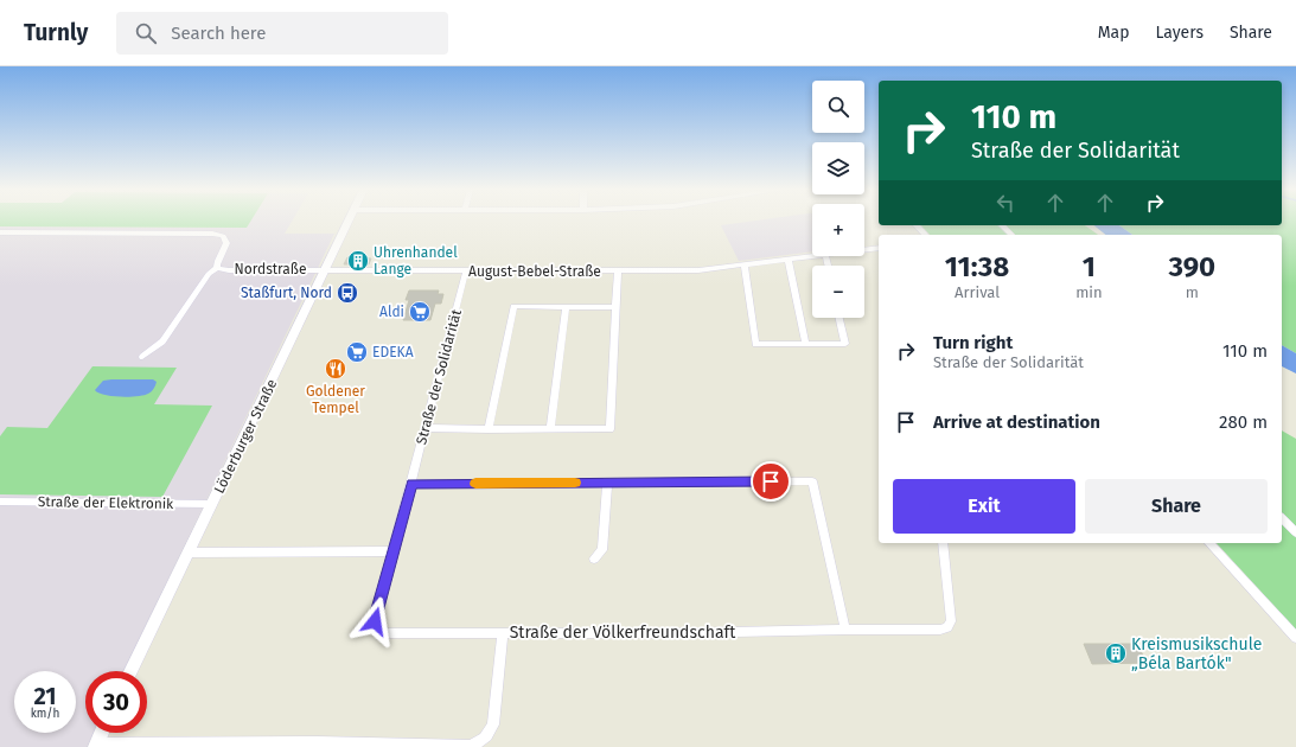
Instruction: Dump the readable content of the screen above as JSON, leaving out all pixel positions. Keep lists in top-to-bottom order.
{
  "streets": {
    "street": [
      "Nordstraße",
      "August-Bebel-Straße",
      "Straße der Solidarität",
      "Löderburger Straße",
      "Straße der Elektronik",
      "Straße der Völkerfreundschaft"
    ]
  },
  "crossings": [
    ["Nordstraße", "August-Bebel-Straße"],
    ["Nordstraße", "Löderburger Straße"],
    ["August-Bebel-Straße", "Straße der Solidarität"],
    ["August-Bebel-Straße", "Löderburger Straße"],
    ["Straße der Solidarität", "Straße der Völkerfreundschaft"],
    ["Löderburger Straße", "Straße der Elektronik"]
  ],
  "places": {
    "building": ["Uhrenhandel Lange", "Kreismusikschule „Béla Bartók\""],
    "bus stop": ["Staßfurt, Nord"],
    "supermarket": ["Aldi", "EDEKA"],
    "restaurant": ["Goldener Tempel"]
  },
  "page": {
    "header": "Turnly",
    "search": "Search here",
    "nav": ["Map", "Layers", "Share"],
    "map_buttons": ["+", "−"],
    "turn": ["110 m", "Straße der Solidarität"],
    "eta": [
      "11:38",
      "Arrival",
      "1",
      "min",
      "390",
      "m"
    ],
    "list": [
      {
        "name": "Turn right",
        "note": "Straße der Solidarität",
        "value": "110 m"
      },
      {
        "name": "Arrive at destination",
        "value": "280 m"
      }
    ],
    "buttons": ["Exit", "Share"],
    "speed": "21 km/h",
    "limit": "30"
  }
}
